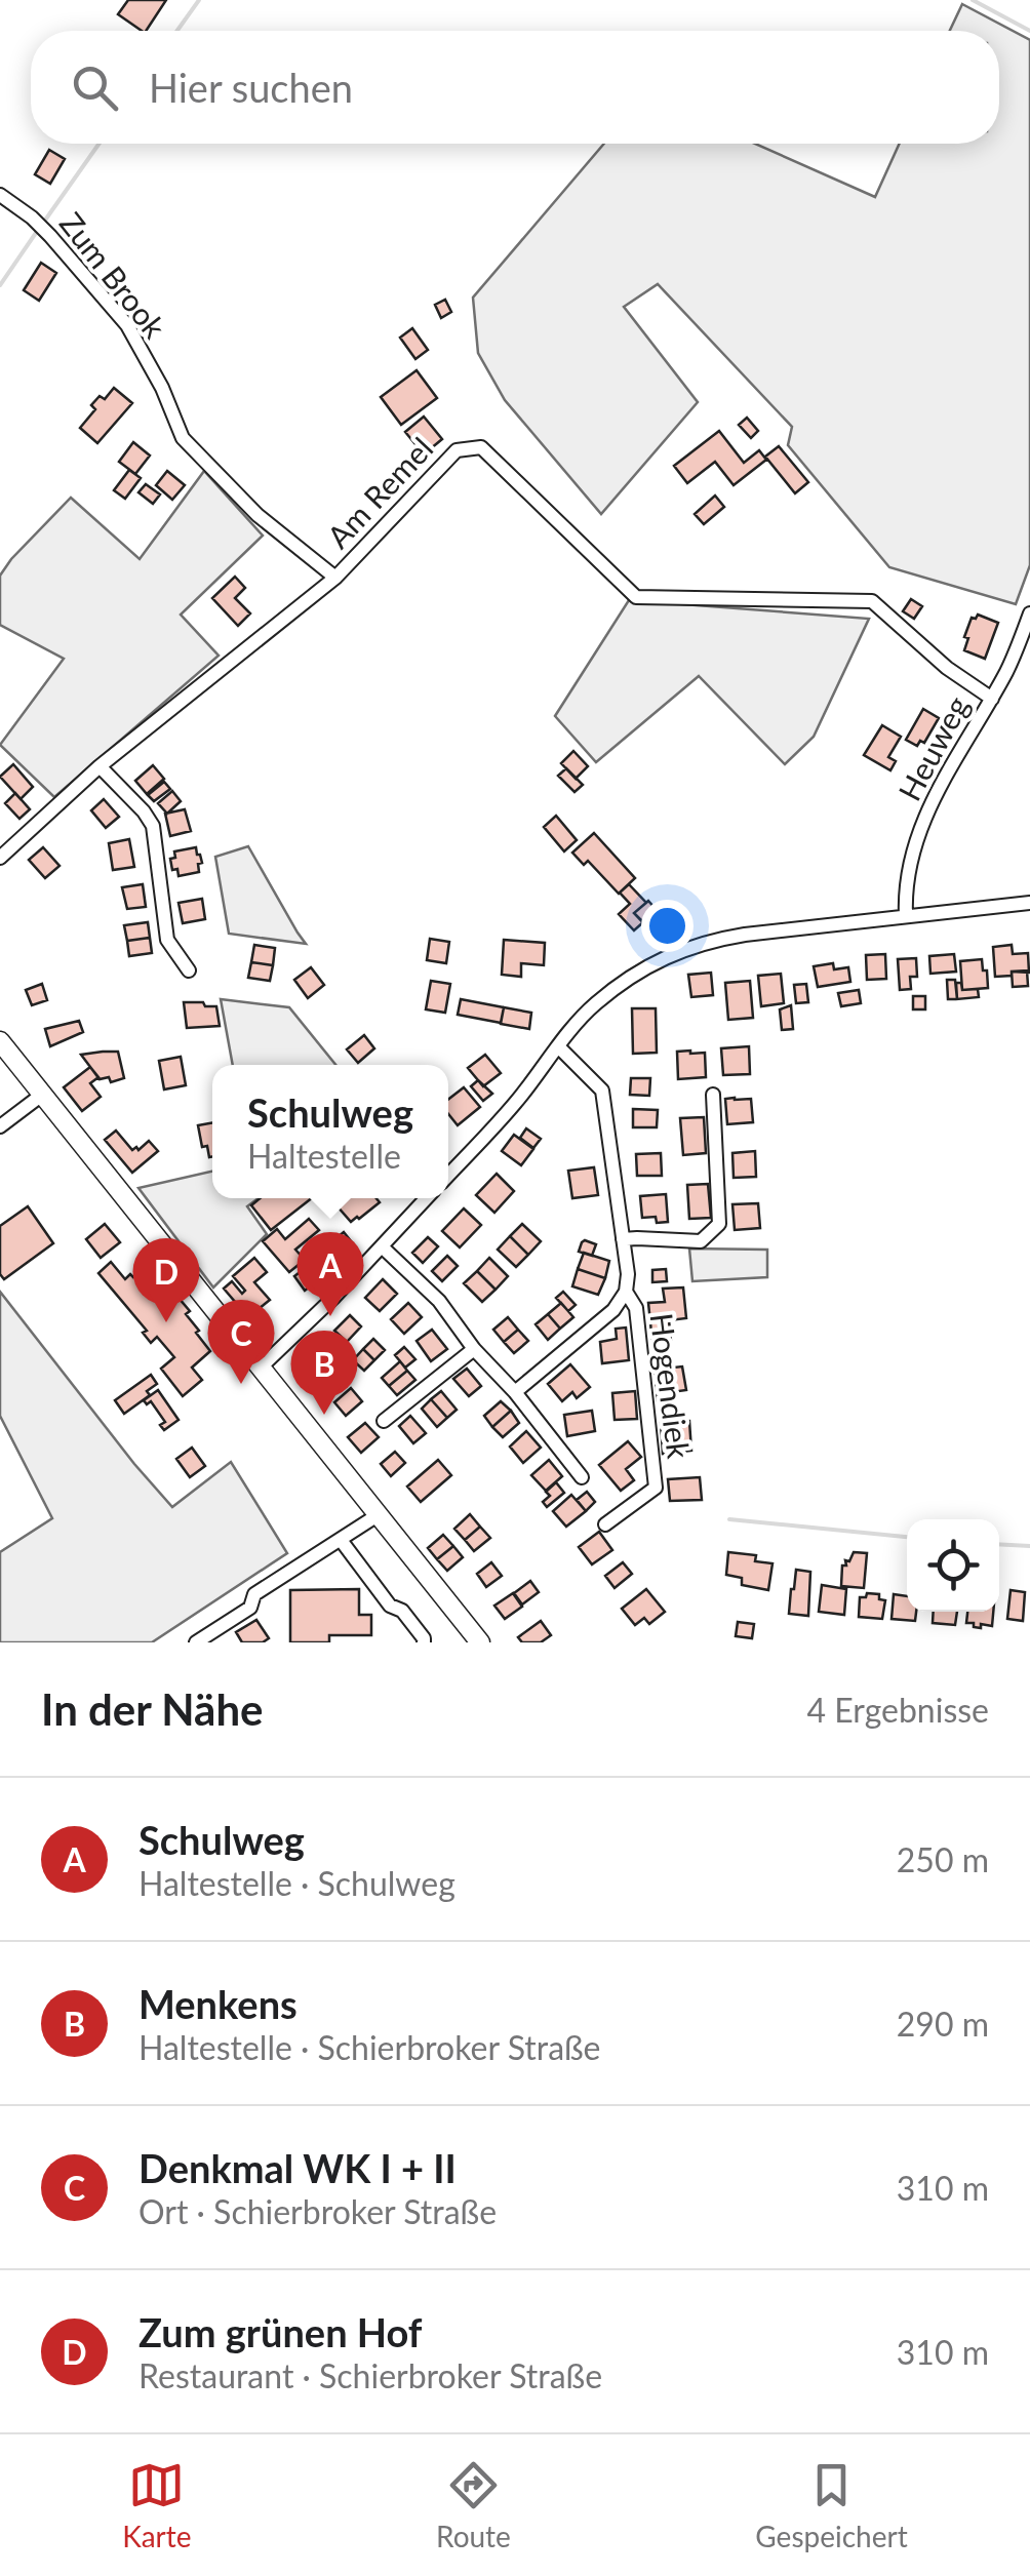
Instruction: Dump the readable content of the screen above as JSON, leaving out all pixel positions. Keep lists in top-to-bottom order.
{
  "streets": {
    "street": [
      "Zum Brook",
      "Am Remel",
      "Heuweg",
      "Hogendiek"
    ]
  },
  "crossings": [
    ["Zum Brook", "Am Remel"],
    ["Am Remel", "Heuweg"]
  ],
  "page": {
    "search": "Hier suchen",
    "popup": ["Schulweg", "Haltestelle"],
    "pins": [
      "A",
      "D",
      "C",
      "B"
    ],
    "heading": ["In der Nähe", "4 Ergebnisse"],
    "list": [
      {
        "mark": "A",
        "name": "Schulweg",
        "note": "Haltestelle · Schulweg",
        "value": "250 m"
      },
      {
        "mark": "B",
        "name": "Menkens",
        "note": "Haltestelle · Schierbroker Straße",
        "value": "290 m"
      },
      {
        "mark": "C",
        "name": "Denkmal WK I + II",
        "note": "Ort · Schierbroker Straße",
        "value": "310 m"
      },
      {
        "mark": "D",
        "name": "Zum grünen Hof",
        "note": "Restaurant · Schierbroker Straße",
        "value": "310 m"
      }
    ],
    "nav": ["Karte", "Route", "Gespeichert"]
  }
}
